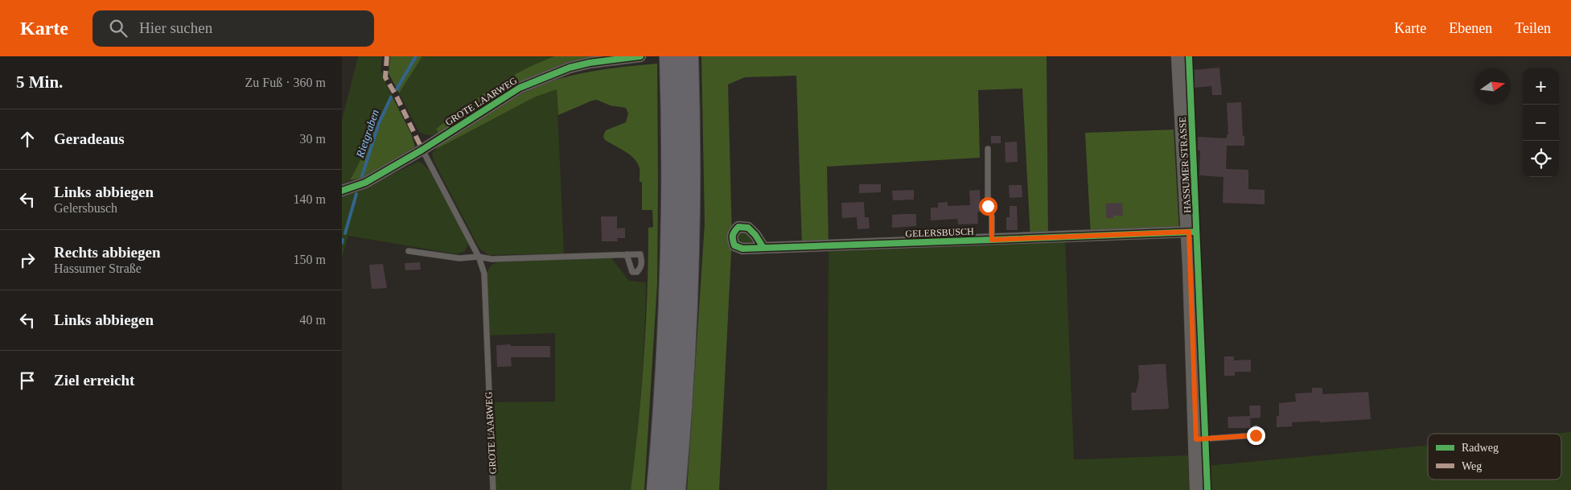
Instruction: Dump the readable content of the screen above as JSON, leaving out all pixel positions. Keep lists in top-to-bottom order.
{
  "streets": {
    "street": ["GROTE LAARWEG", "HASSUMER STRASSE", "GELERSBUSCH"]
  },
  "crossings": [
    ["HASSUMER STRASSE", "GELERSBUSCH"]
  ],
  "water": ["Rietgraben"],
  "legend": ["Radweg", "Weg"],
  "north": "right",
  "page": {
    "header": "Karte",
    "search": "Hier suchen",
    "nav": ["Karte", "Ebenen", "Teilen"],
    "heading": ["5 Min.", "Zu Fuß · 360 m"],
    "map_buttons": ["+", "−"],
    "list": [
      ["Geradeaus", "30 m"],
      ["Links abbiegen", "Gelersbusch", "140 m"],
      ["Rechts abbiegen", "Hassumer Straße", "150 m"],
      ["Links abbiegen", "40 m"],
      "Ziel erreicht"
    ]
  }
}
